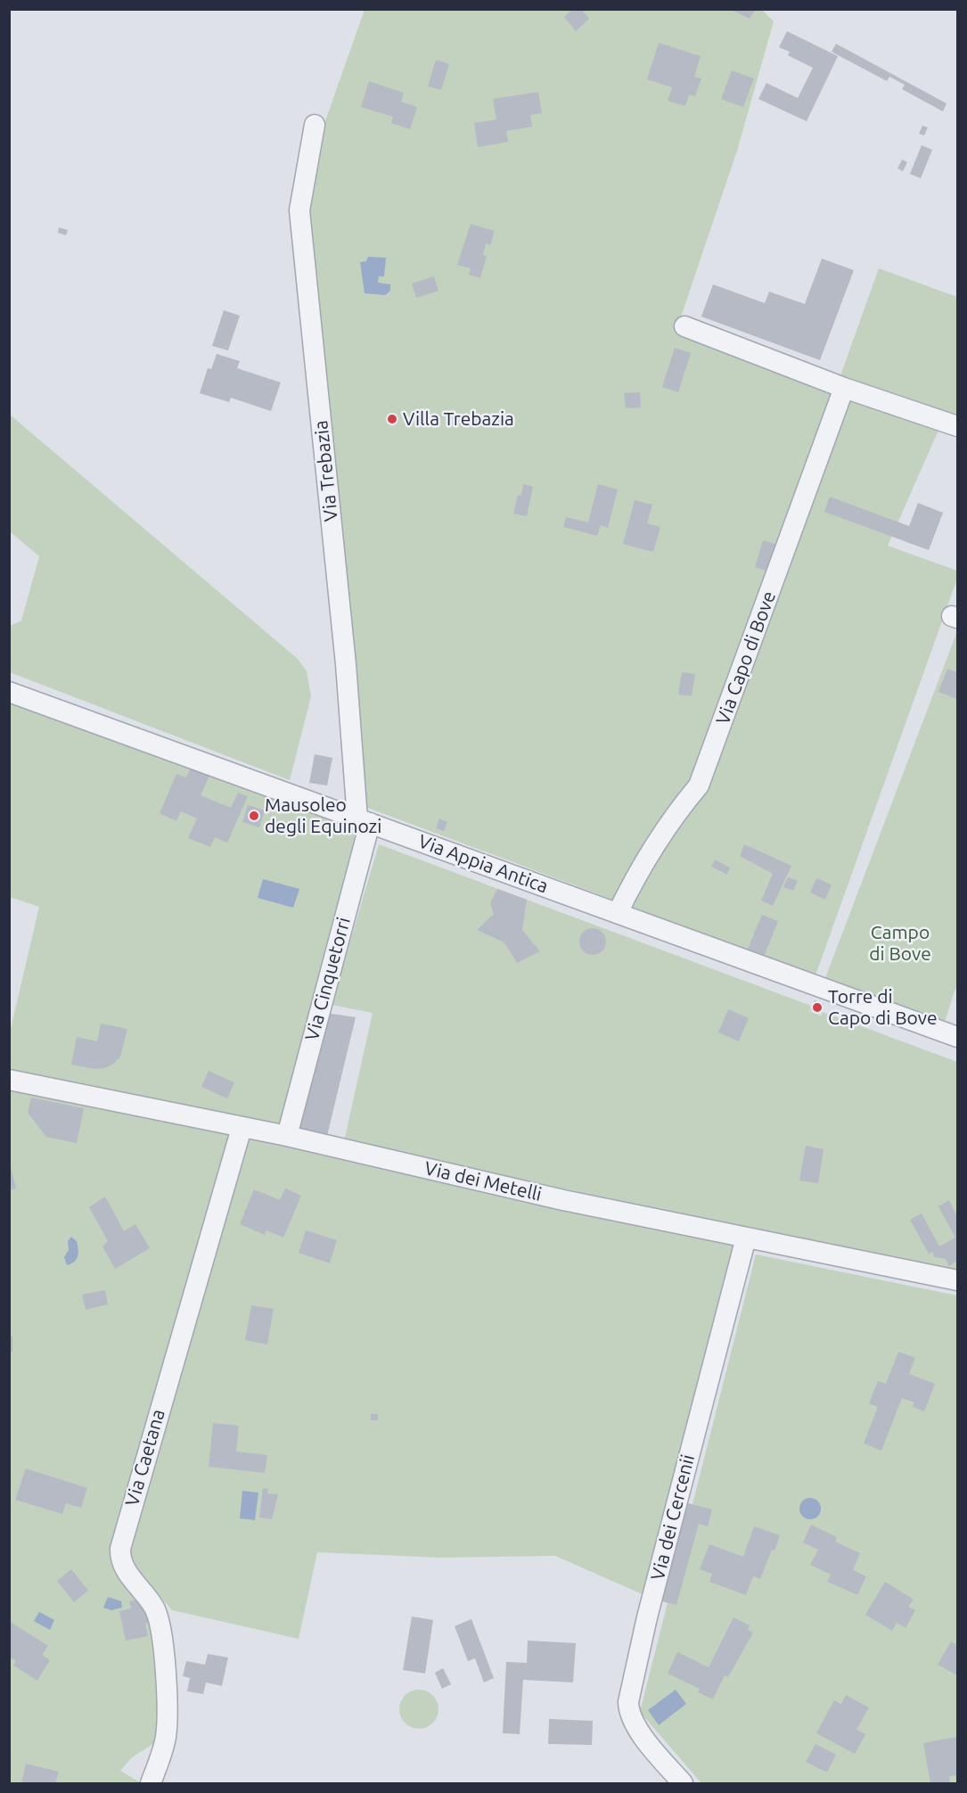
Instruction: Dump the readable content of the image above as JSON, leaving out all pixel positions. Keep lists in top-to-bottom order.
{
  "streets": {
    "street": [
      "Via Trebazia",
      "Via Capo di Bove",
      "Via Appia Antica",
      "Via Cinquetorri",
      "Via dei Metelli",
      "Via Caetana",
      "Via dei Cercenii"
    ]
  },
  "crossings": [
    ["Via Trebazia", "Via Appia Antica"],
    ["Via Trebazia", "Via Cinquetorri"],
    ["Via Capo di Bove", "Via Appia Antica"],
    ["Via Appia Antica", "Via Cinquetorri"],
    ["Via Cinquetorri", "Via dei Metelli"],
    ["Via dei Metelli", "Via Caetana"],
    ["Via dei Metelli", "Via dei Cercenii"]
  ],
  "parks": ["Campo di Bove"],
  "places": ["Villa Trebazia", "Mausoleo degli Equinozi", "Torre di Capo di Bove"]
}
